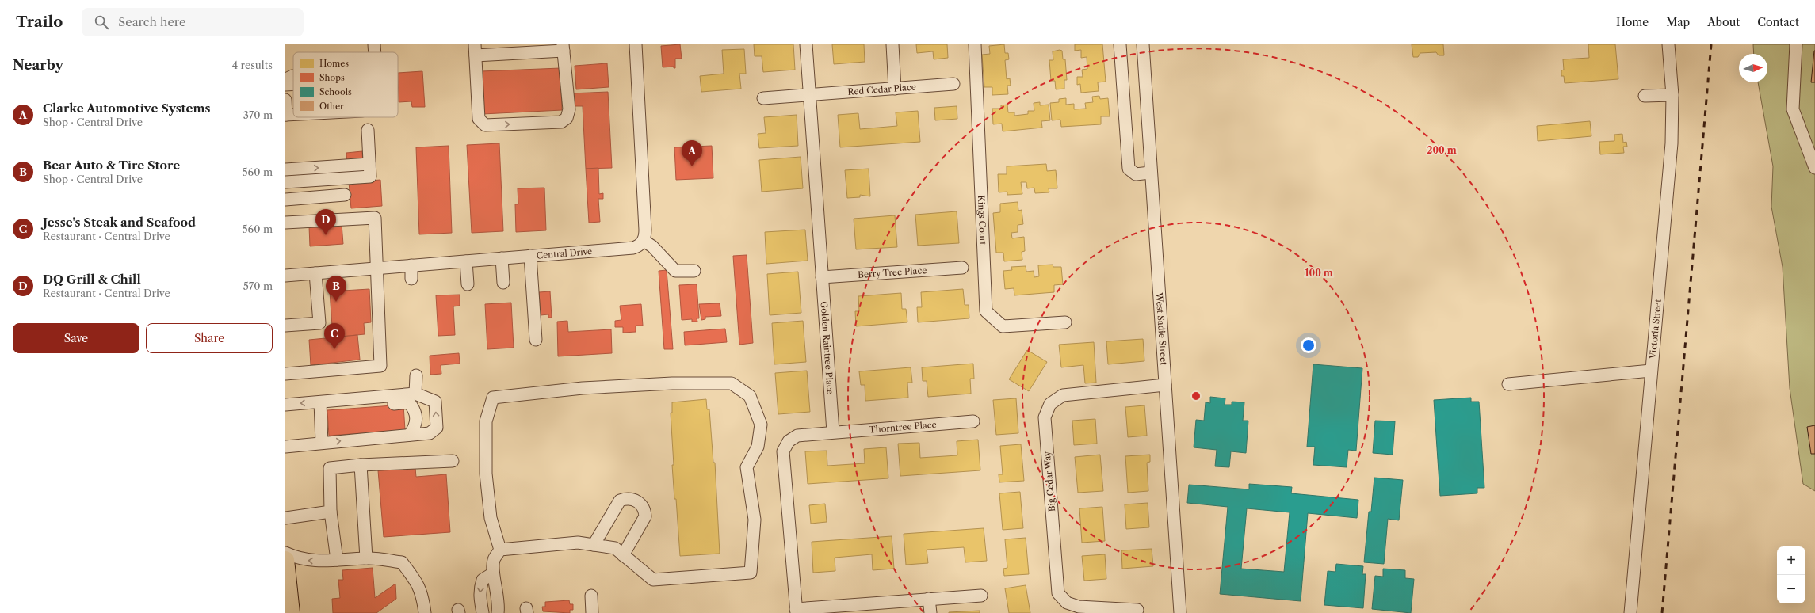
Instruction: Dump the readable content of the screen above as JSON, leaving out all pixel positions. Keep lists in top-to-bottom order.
{
  "streets": {
    "street": [
      "Red Cedar Place",
      "Kings Court",
      "Central Drive",
      "Berry Tree Place",
      "West Sadie Street",
      "Victoria Street",
      "Golden Raintree Place",
      "Thorntree Place",
      "Big Cedar Way"
    ]
  },
  "crossings": [
    ["Red Cedar Place", "Golden Raintree Place"],
    ["Berry Tree Place", "Golden Raintree Place"],
    ["West Sadie Street", "Big Cedar Way"],
    ["Golden Raintree Place", "Thorntree Place"]
  ],
  "legend": [
    "Homes",
    "Shops",
    "Schools",
    "Other"
  ],
  "north": "right",
  "page": {
    "header": "Trailo",
    "search": "Search here",
    "nav": [
      "Home",
      "Map",
      "About",
      "Contact"
    ],
    "heading": ["Nearby", "4 results"],
    "list": [
      {
        "mark": "A",
        "name": "Clarke Automotive Systems",
        "note": "Shop · Central Drive",
        "value": "370 m"
      },
      {
        "mark": "B",
        "name": "Bear Auto & Tire Store",
        "note": "Shop · Central Drive",
        "value": "560 m"
      },
      {
        "mark": "C",
        "name": "Jesse's Steak and Seafood",
        "note": "Restaurant · Central Drive",
        "value": "560 m"
      },
      {
        "mark": "D",
        "name": "DQ Grill & Chill",
        "note": "Restaurant · Central Drive",
        "value": "570 m"
      }
    ],
    "pins": [
      "A",
      "D",
      "B",
      "C"
    ],
    "buttons": ["Save", "Share"],
    "map_buttons": ["+", "−"]
  },
  "rings": ["200 m", "100 m"]
}
